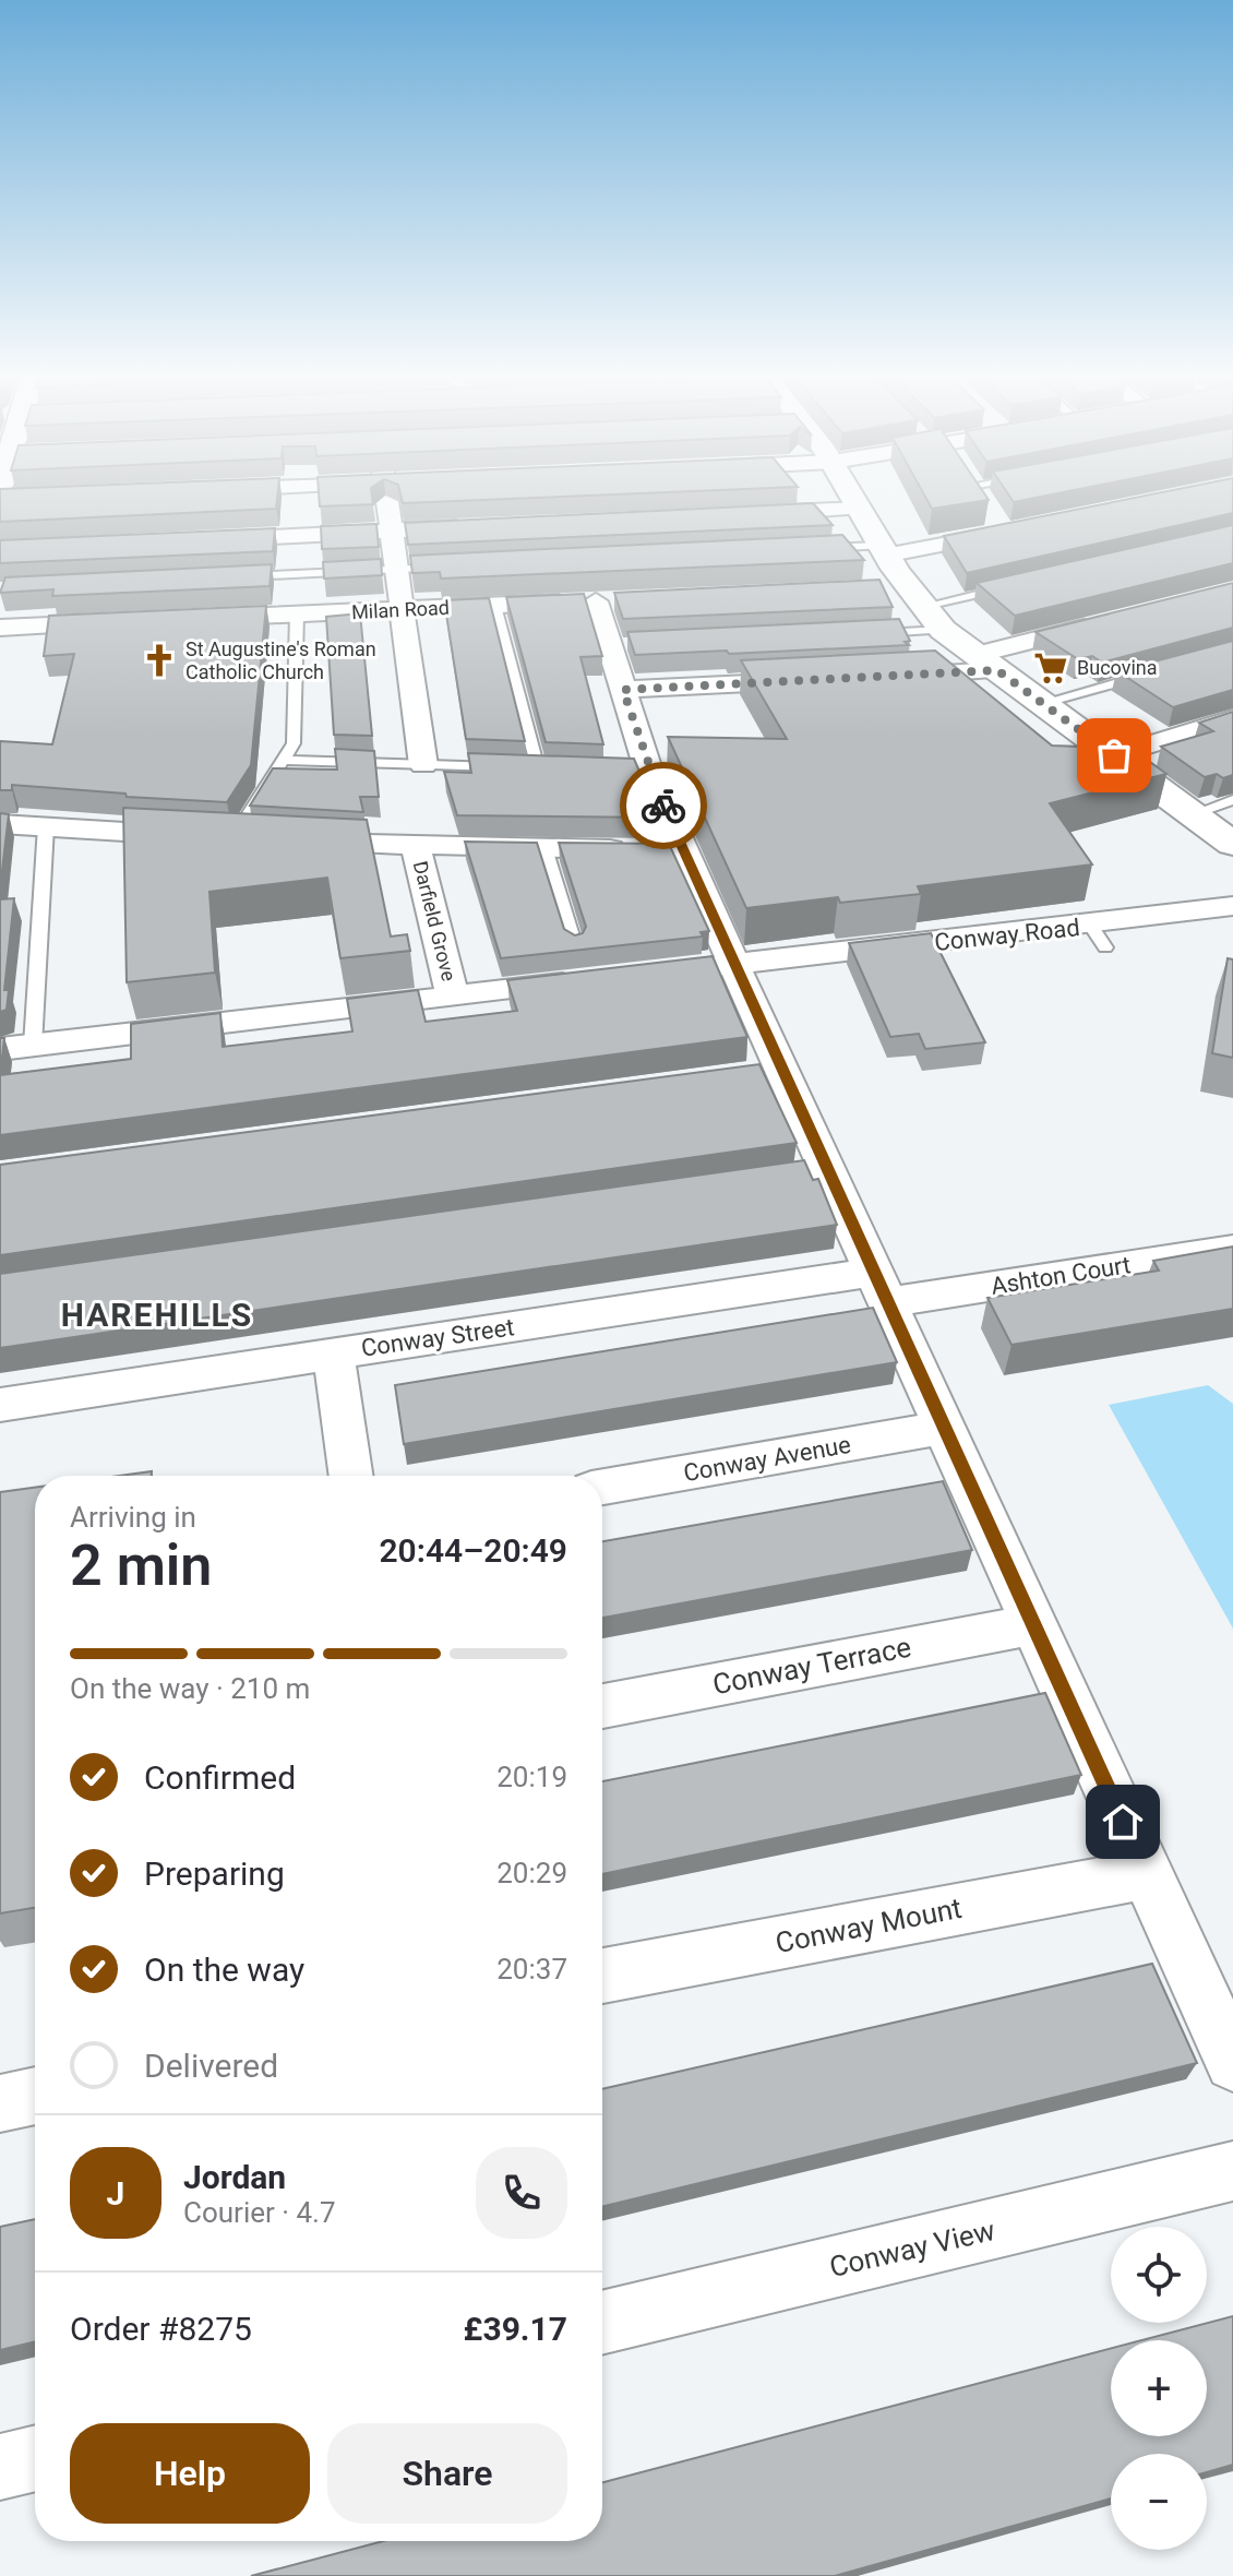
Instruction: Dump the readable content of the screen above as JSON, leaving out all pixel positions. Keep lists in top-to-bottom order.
{
  "streets": {
    "street": [
      "Milan Road",
      "Darfield Grove",
      "Conway Road",
      "Ashton Court",
      "Conway Street",
      "Conway Avenue",
      "Conway Terrace",
      "Conway Mount",
      "Conway View"
    ]
  },
  "crossings": [
    ["Ashton Court", "Conway Street"]
  ],
  "districts": ["HAREHILLS"],
  "places": {
    "church": ["St Augustine's Roman Catholic Church"],
    "supermarket": ["Bucovina"]
  },
  "page": {
    "heading": ["2 min", "Arriving in", "20:44–20:49"],
    "panel": [
      "Jordan",
      "Courier · 4.7",
      "Order #8275",
      "£39.17"
    ],
    "bar": "On the way · 210 m",
    "list": [
      ["Confirmed", "20:19"],
      ["Preparing", "20:29"],
      ["On the way", "20:37"],
      "Delivered"
    ],
    "round": "J",
    "map_buttons": ["+", "−"],
    "buttons": ["Help", "Share"]
  }
}
